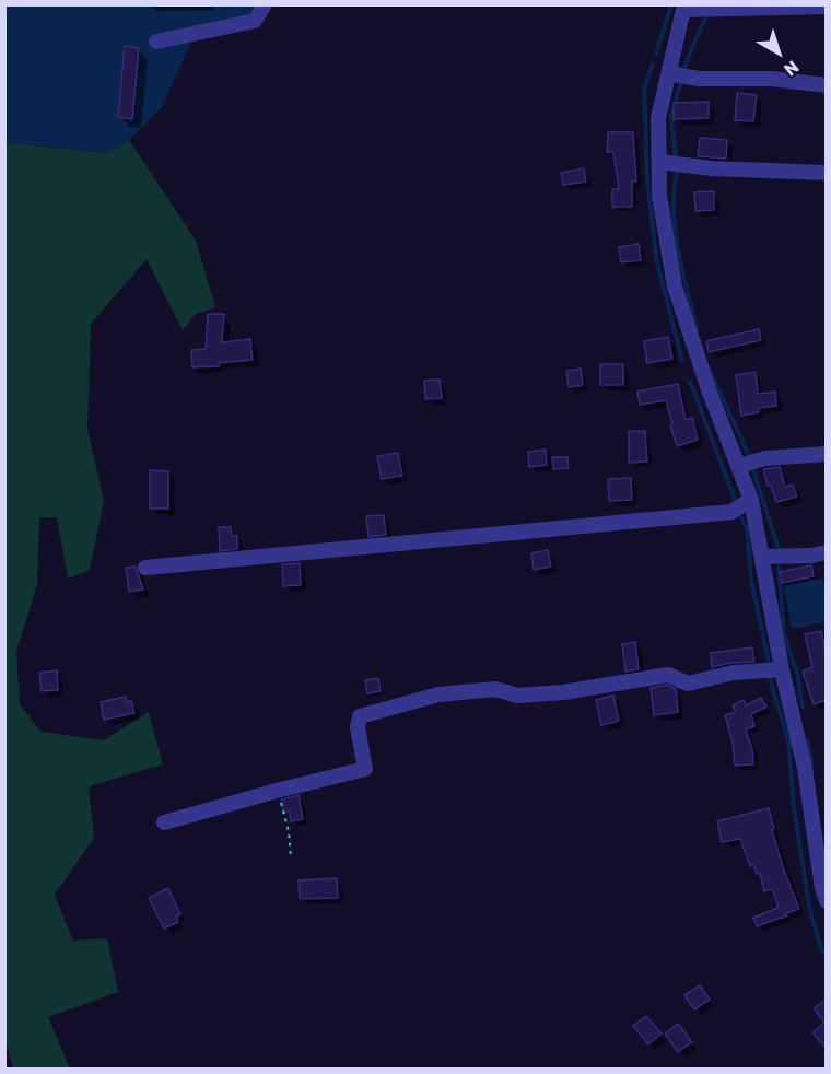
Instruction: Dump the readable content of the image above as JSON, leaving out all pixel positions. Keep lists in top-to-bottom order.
{
  "north": "bottom right"
}
